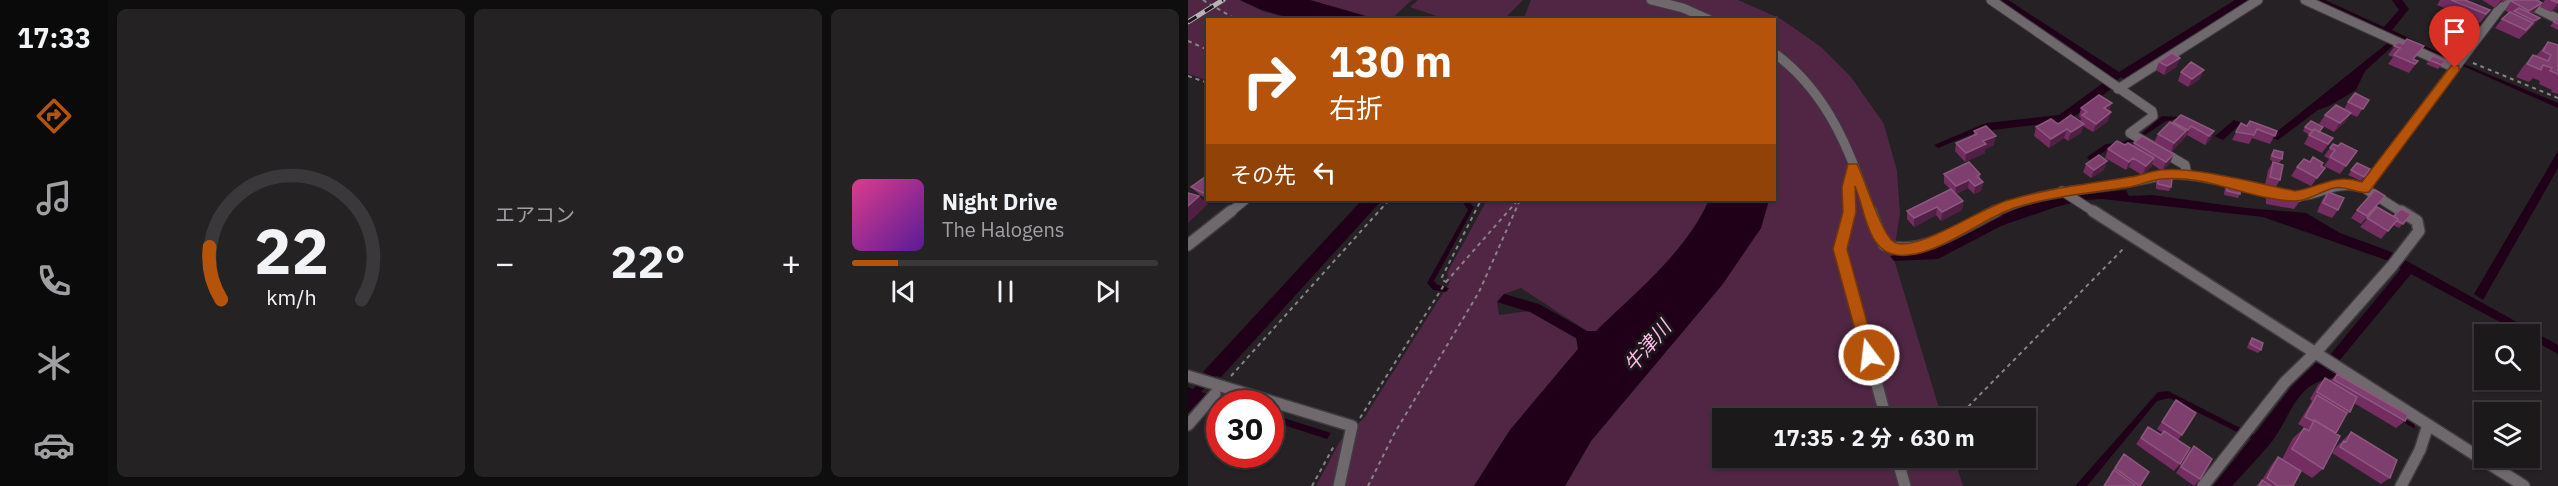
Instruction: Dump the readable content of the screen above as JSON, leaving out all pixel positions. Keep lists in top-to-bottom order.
{
  "water": ["牛津川"],
  "page": {
    "tabs": "17:33",
    "tile": "エアコン",
    "turn": ["130 m", "右折"],
    "then": "その先",
    "song": ["Night Drive", "The Halogens"],
    "heat": ["−", "22°", "+"],
    "limit": "30",
    "trip": "17:35 · 2 分 · 630 m",
    "gauge": ["22", "km/h"]
  }
}
